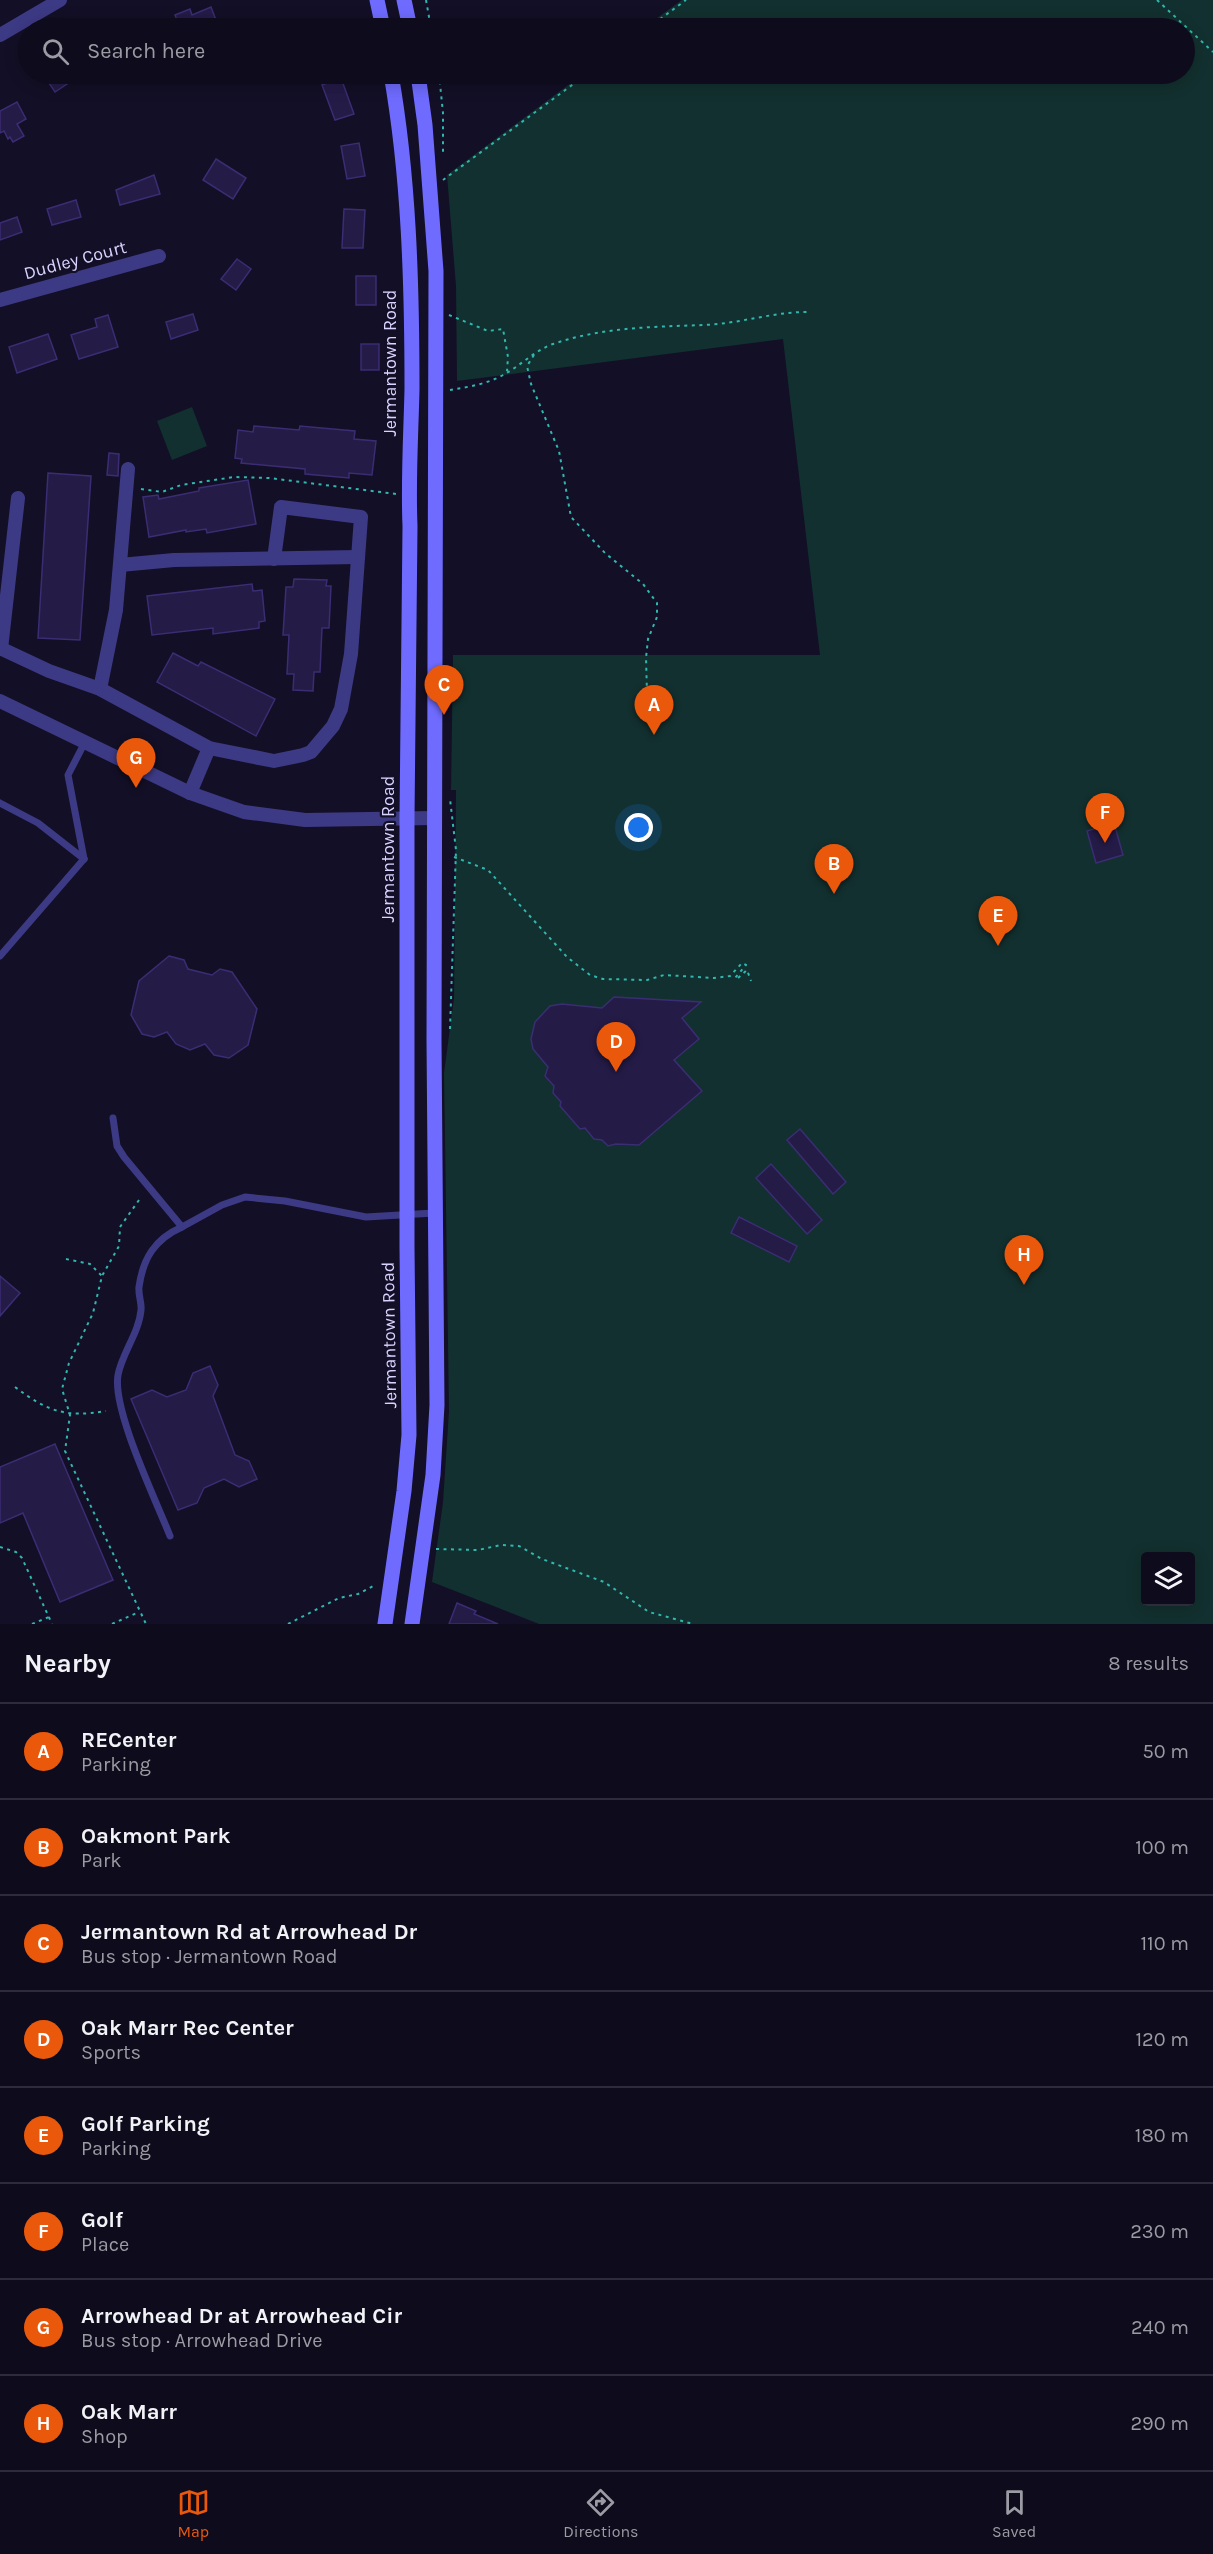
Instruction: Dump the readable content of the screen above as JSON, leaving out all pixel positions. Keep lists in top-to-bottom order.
{
  "streets": {
    "main road": ["Jermantown Road"],
    "street": ["Dudley Court"]
  },
  "page": {
    "search": "Search here",
    "pins": [
      "C",
      "A",
      "G",
      "F",
      "B",
      "E",
      "D",
      "H"
    ],
    "heading": ["Nearby", "8 results"],
    "list": [
      {
        "mark": "A",
        "name": "RECenter",
        "note": "Parking",
        "value": "50 m"
      },
      {
        "mark": "B",
        "name": "Oakmont Park",
        "note": "Park",
        "value": "100 m"
      },
      {
        "mark": "C",
        "name": "Jermantown Rd at Arrowhead Dr",
        "note": "Bus stop · Jermantown Road",
        "value": "110 m"
      },
      {
        "mark": "D",
        "name": "Oak Marr Rec Center",
        "note": "Sports",
        "value": "120 m"
      },
      {
        "mark": "E",
        "name": "Golf Parking",
        "note": "Parking",
        "value": "180 m"
      },
      {
        "mark": "F",
        "name": "Golf",
        "note": "Place",
        "value": "230 m"
      },
      {
        "mark": "G",
        "name": "Arrowhead Dr at Arrowhead Cir",
        "note": "Bus stop · Arrowhead Drive",
        "value": "240 m"
      },
      {
        "mark": "H",
        "name": "Oak Marr",
        "note": "Shop",
        "value": "290 m"
      }
    ],
    "nav": ["Map", "Directions", "Saved"]
  }
}
